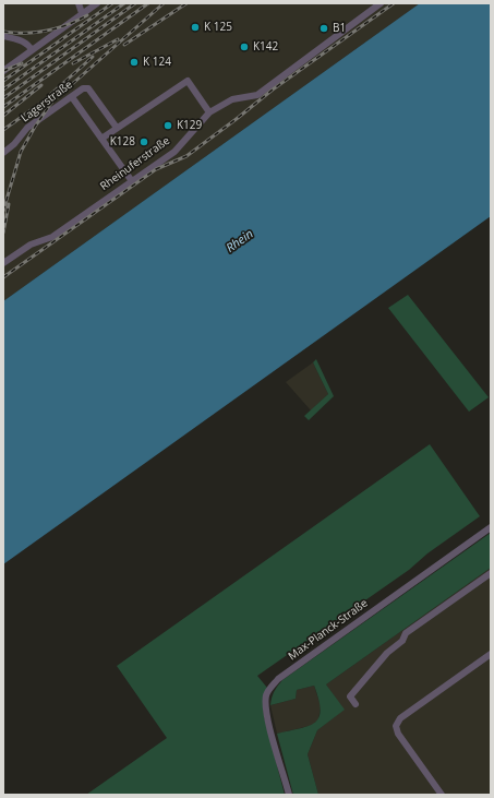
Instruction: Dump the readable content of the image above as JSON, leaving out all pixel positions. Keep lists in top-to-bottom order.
{
  "streets": {
    "street": ["Lagerstraße", "Rheinuferstraße", "Max-Planck-Straße"]
  },
  "water": ["Rhein"],
  "places": [
    "K 125",
    "B1",
    "K142",
    "K 124",
    "K129",
    "K128"
  ]
}
